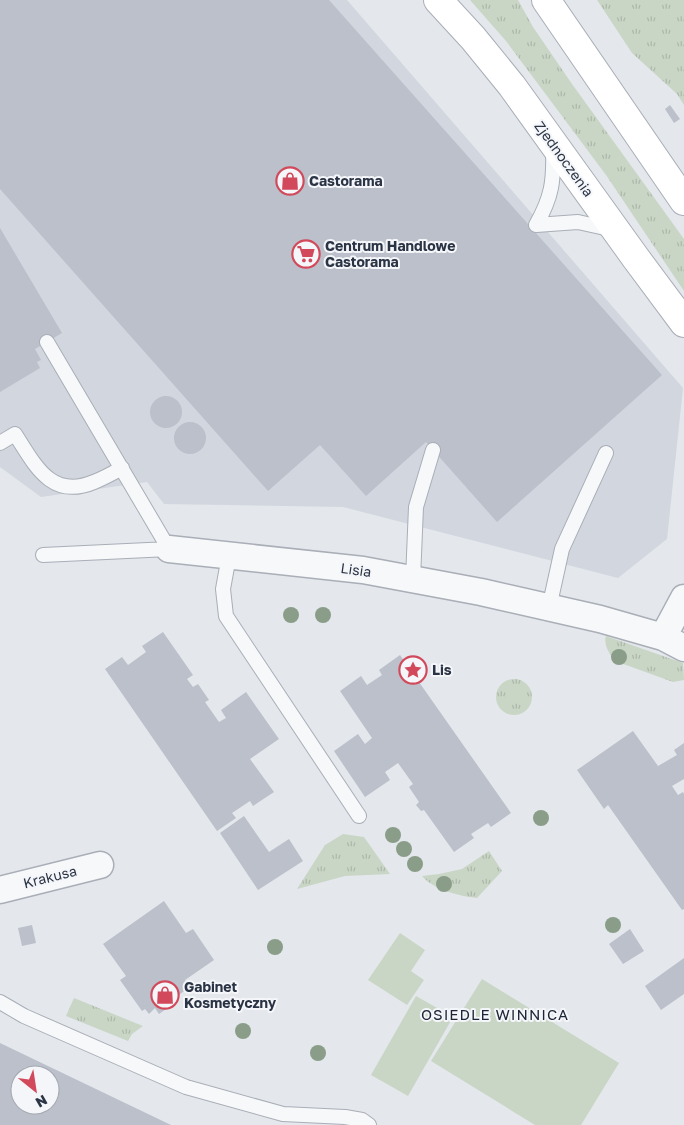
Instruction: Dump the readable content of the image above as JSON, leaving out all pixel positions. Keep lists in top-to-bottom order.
{
  "streets": {
    "main road": ["Zjednoczenia"],
    "street": ["Lisia", "Krakusa"]
  },
  "districts": ["OSIEDLE WINNICA"],
  "places": {
    "shop": ["Castorama", "Gabinet Kosmetyczny"],
    "supermarket": ["Centrum Handlowe Castorama"],
    "place": ["Lis"]
  },
  "north": "bottom right"
}
